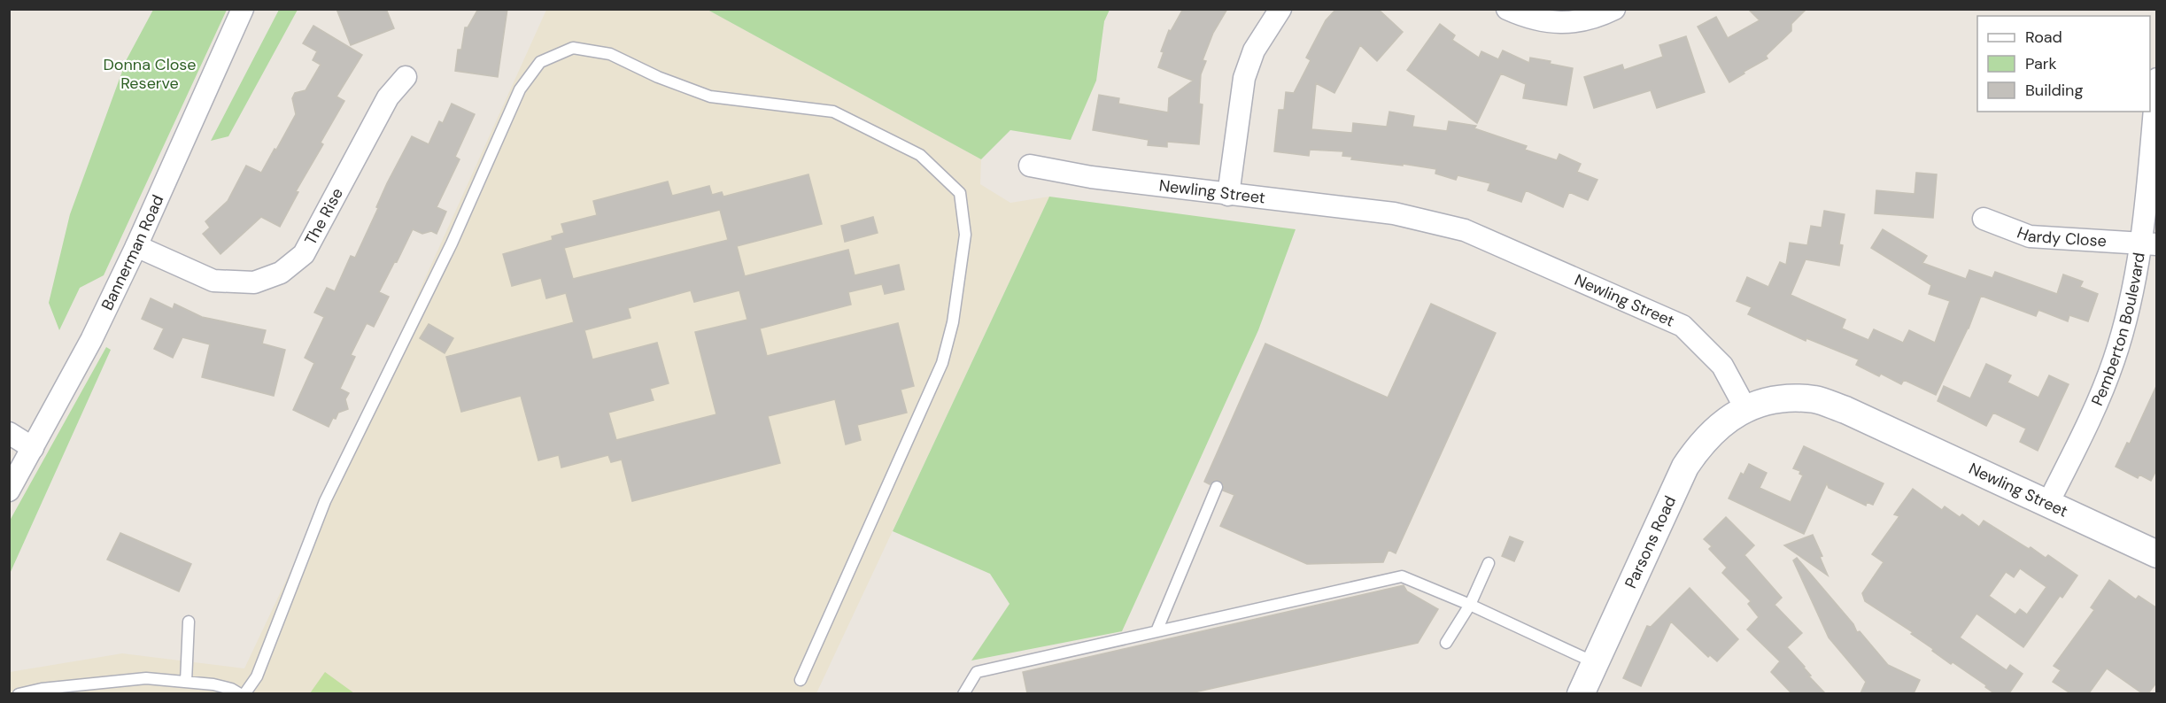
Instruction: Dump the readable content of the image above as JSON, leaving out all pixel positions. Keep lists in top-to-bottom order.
{
  "streets": {
    "street": [
      "Newling Street",
      "The Rise",
      "Hardy Close",
      "Bannerman Road",
      "Pemberton Boulevard",
      "Parsons Road"
    ]
  },
  "crossings": [
    ["Newling Street", "Pemberton Boulevard"],
    ["Newling Street", "Parsons Road"],
    ["The Rise", "Bannerman Road"],
    ["Hardy Close", "Pemberton Boulevard"]
  ],
  "parks": ["Donna Close Reserve"],
  "legend": ["Road", "Park", "Building"]
}
